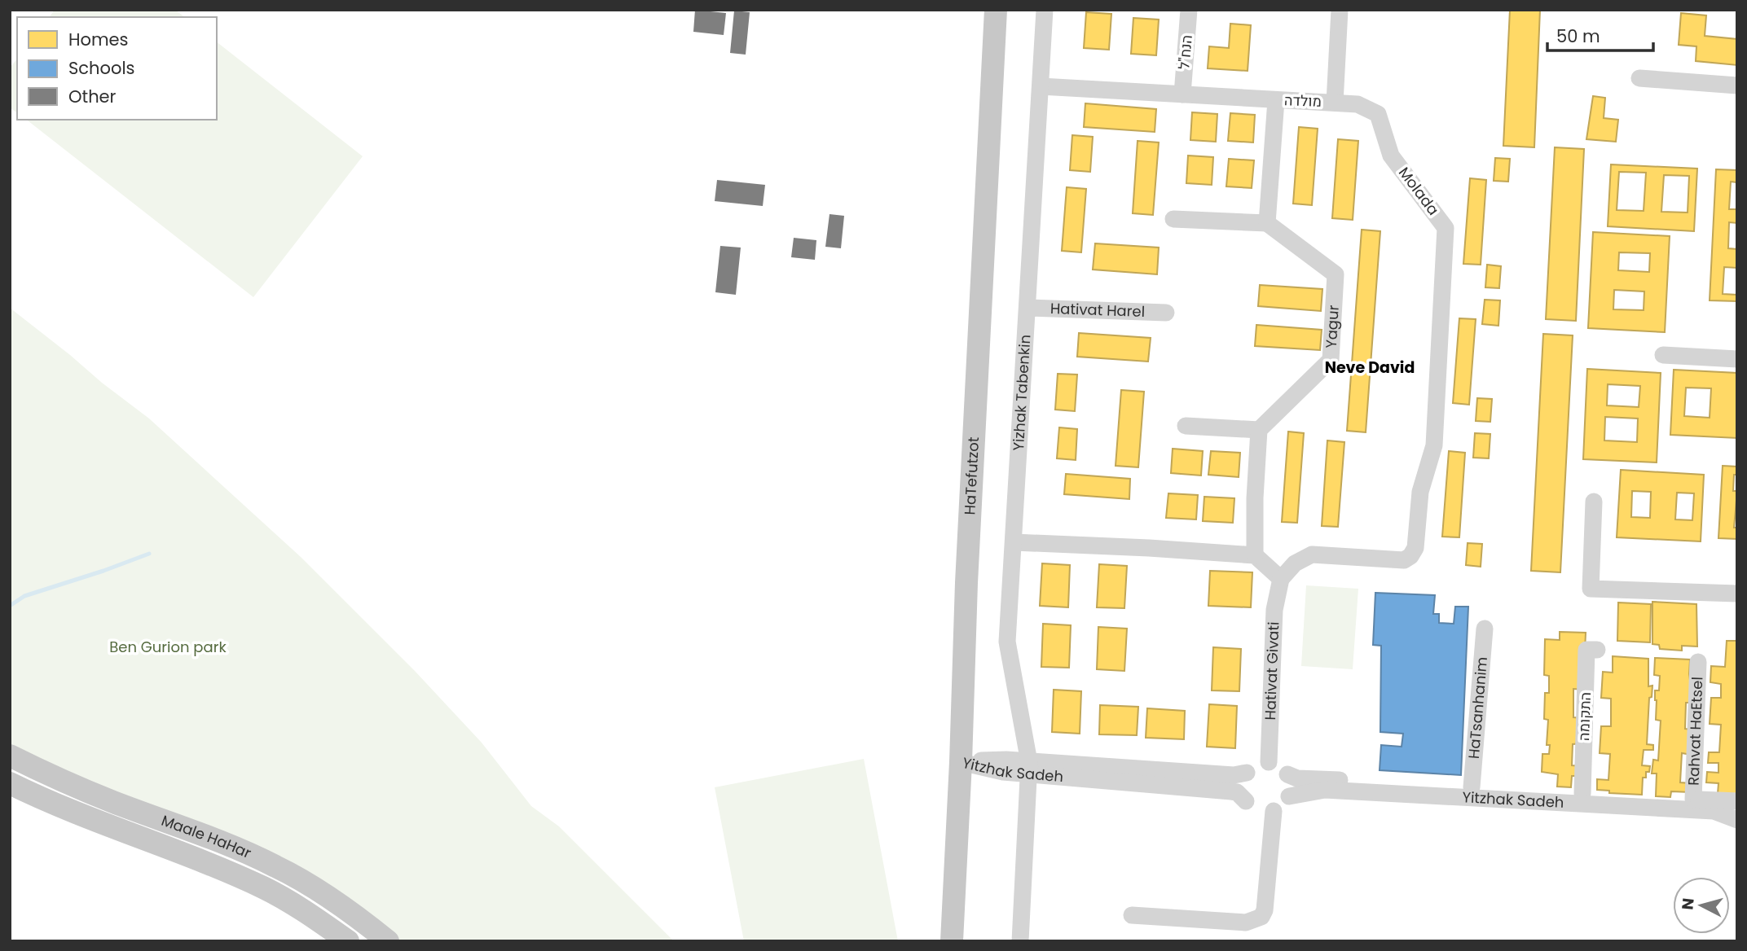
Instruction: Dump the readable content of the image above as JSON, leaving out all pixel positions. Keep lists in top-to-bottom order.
{
  "streets": {
    "main road": ["HaTefutzot", "Maale HaHar"],
    "street": [
      "הנח\"ל",
      "מולדה",
      "Hativat Harel",
      "Yagur",
      "Yizhak Tabenkin",
      "Hativat Givati",
      "HaTsanhanim",
      "התקומה",
      "Rahvat HaEtsel",
      "Yitzhak Sadeh"
    ]
  },
  "crossings": [
    ["הנח\"ל", "מולדה"],
    ["מולדה", "Yizhak Tabenkin"],
    ["מולדה", "Hativat Givati"],
    ["Hativat Harel", "Yizhak Tabenkin"],
    ["Yizhak Tabenkin", "Yitzhak Sadeh"],
    ["HaTefutzot", "Yitzhak Sadeh"],
    ["Hativat Givati", "Yitzhak Sadeh"],
    ["HaTsanhanim", "Yitzhak Sadeh"],
    ["התקומה", "Yitzhak Sadeh"],
    ["Rahvat HaEtsel", "Yitzhak Sadeh"]
  ],
  "districts": ["Neve David"],
  "parks": ["Ben Gurion park"],
  "legend": ["Homes", "Schools", "Other"],
  "scale_bar": "50 m",
  "north": "left"
}
